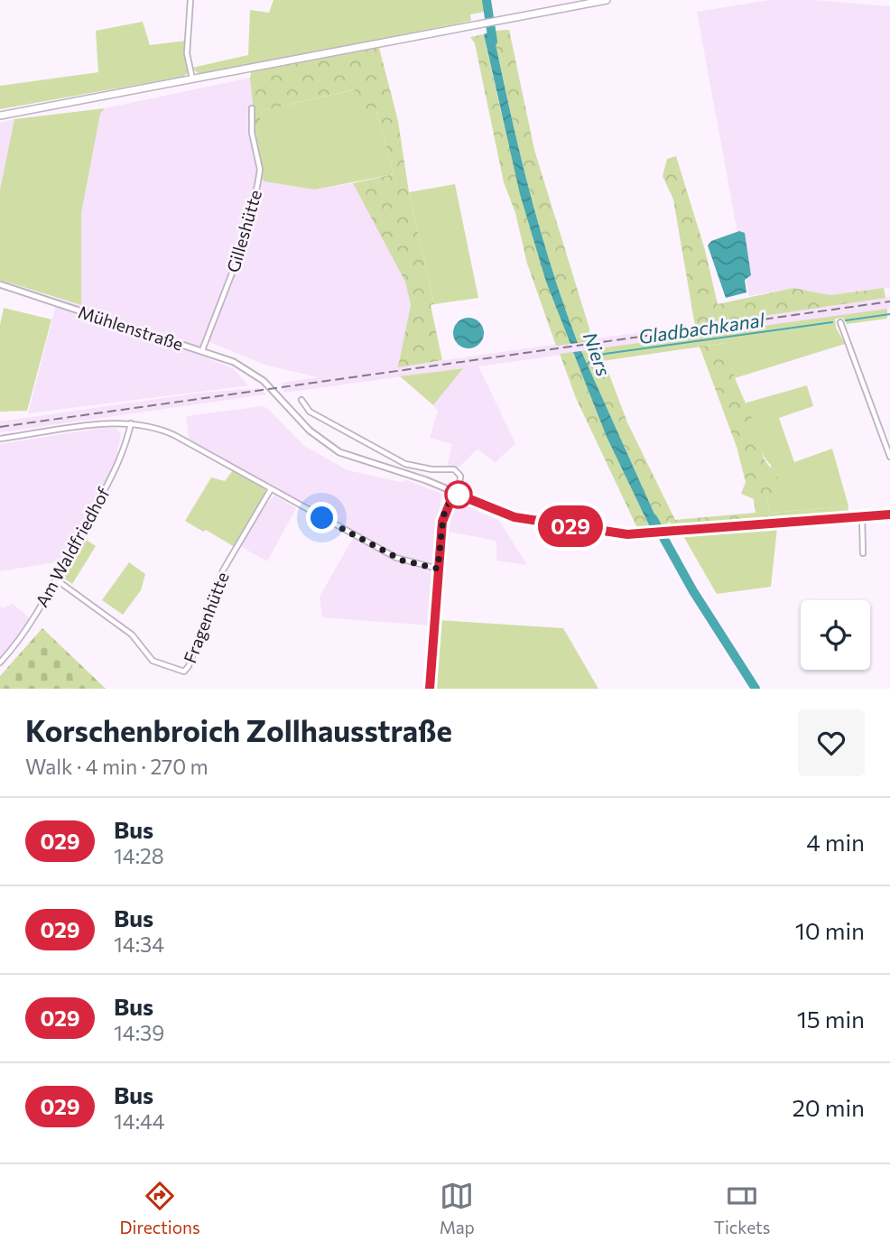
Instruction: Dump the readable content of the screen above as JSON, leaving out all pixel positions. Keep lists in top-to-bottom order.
{
  "streets": {
    "street": [
      "Gilleshütte",
      "Mühlenstraße",
      "Am Waldfriedhof",
      "Fragenhütte"
    ]
  },
  "crossings": [
    ["Gilleshütte", "Mühlenstraße"],
    ["Am Waldfriedhof", "Fragenhütte"]
  ],
  "water": ["Gladbachkanal", "Niers"],
  "lines": ["bus line 029"],
  "page": {
    "on_map": "029",
    "heading": ["Korschenbroich Zollhausstraße", "Walk · 4 min · 270 m"],
    "list": [
      {
        "mark": "029",
        "name": "Bus",
        "note": "14:28",
        "value": "4 min"
      },
      {
        "mark": "029",
        "name": "Bus",
        "note": "14:34",
        "value": "10 min"
      },
      {
        "mark": "029",
        "name": "Bus",
        "note": "14:39",
        "value": "15 min"
      },
      {
        "mark": "029",
        "name": "Bus",
        "note": "14:44",
        "value": "20 min"
      }
    ],
    "tabs": ["Directions", "Map", "Tickets"]
  }
}
